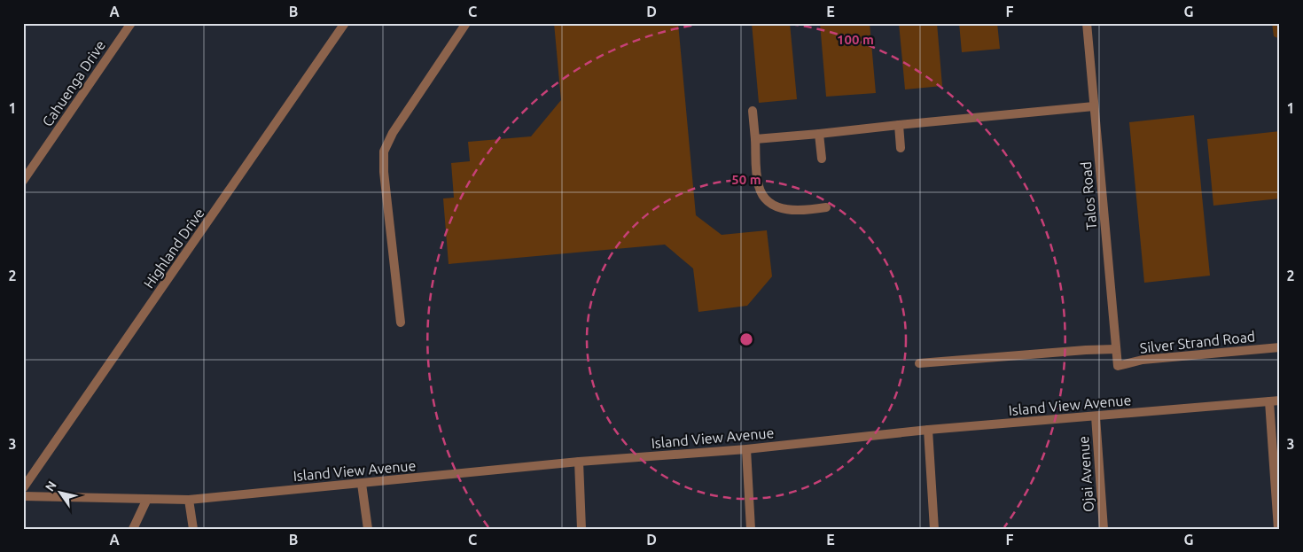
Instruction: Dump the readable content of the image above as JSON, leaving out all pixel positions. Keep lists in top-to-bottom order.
{
  "streets": {
    "street": [
      "Cahuenga Drive",
      "Talos Road",
      "Highland Drive",
      "Silver Strand Road",
      "Island View Avenue",
      "Ojai Avenue"
    ]
  },
  "crossings": [
    ["Talos Road", "Silver Strand Road"],
    ["Island View Avenue", "Ojai Avenue"]
  ],
  "north": "top left",
  "grid": {
    "columns": [
      "A",
      "B",
      "C",
      "D",
      "E",
      "F",
      "G"
    ],
    "rows": ["1", "2", "3"]
  },
  "rings": ["100 m", "50 m"]
}
